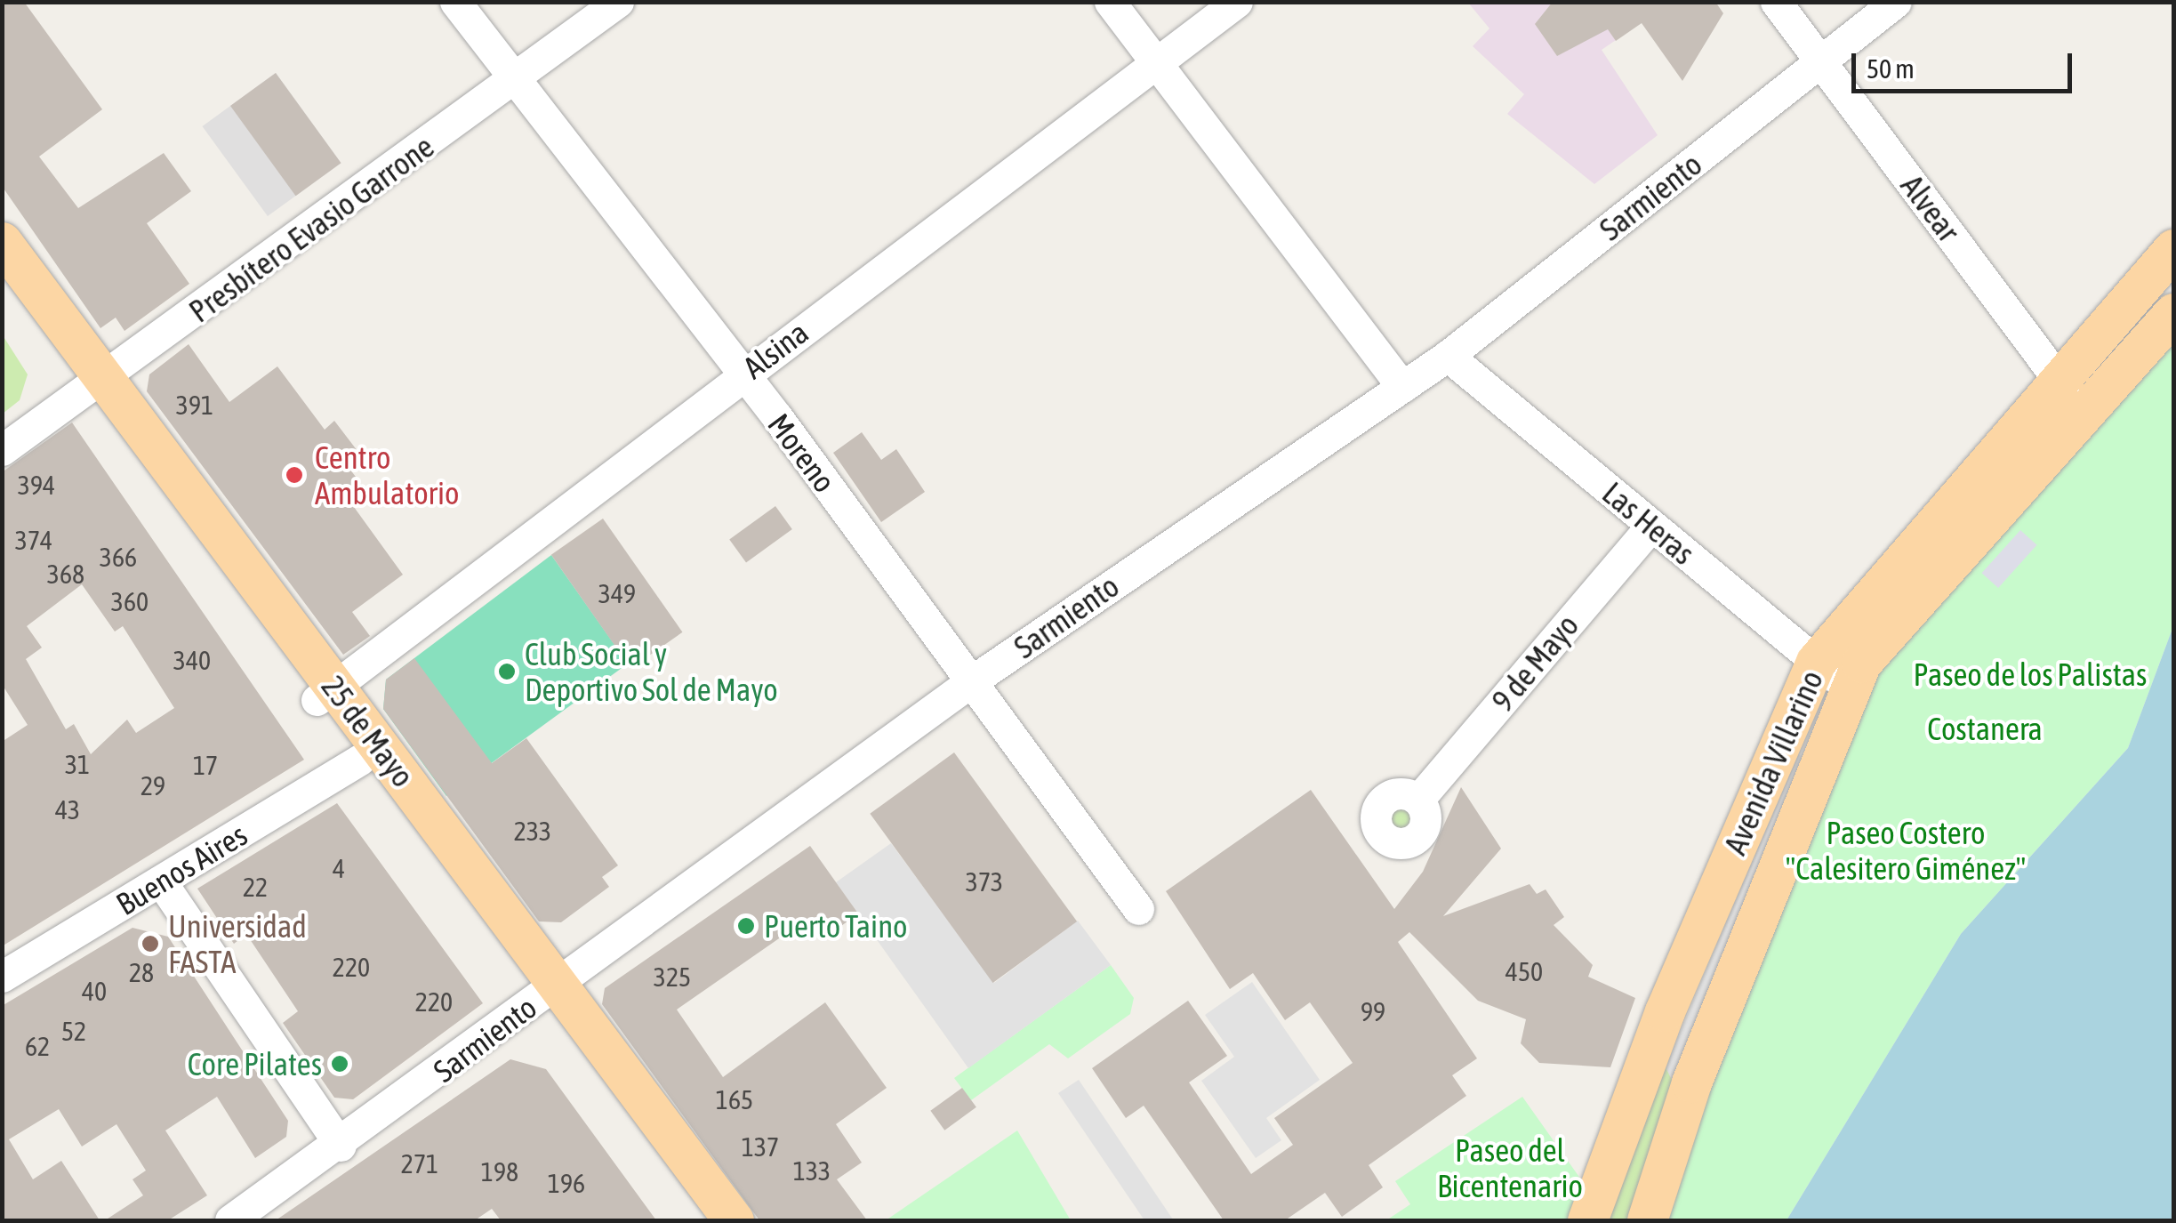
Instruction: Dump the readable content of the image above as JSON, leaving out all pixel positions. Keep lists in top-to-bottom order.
{
  "streets": {
    "main road": ["25 de Mayo", "Avenida Villarino"],
    "street": [
      "Sarmiento",
      "Alvear",
      "Presbítero Evasio Garrone",
      "Alsina",
      "Moreno",
      "Las Heras",
      "9 de Mayo",
      "Buenos Aires"
    ]
  },
  "crossings": [
    ["Sarmiento", "Alvear"],
    ["Sarmiento", "Moreno"],
    ["Sarmiento", "Las Heras"],
    ["Sarmiento", "25 de Mayo"],
    ["Alvear", "Avenida Villarino"],
    ["Presbítero Evasio Garrone", "Moreno"],
    ["Presbítero Evasio Garrone", "25 de Mayo"],
    ["Alsina", "Moreno"],
    ["Alsina", "25 de Mayo"],
    ["Las Heras", "9 de Mayo"],
    ["Las Heras", "Avenida Villarino"],
    ["25 de Mayo", "Buenos Aires"]
  ],
  "parks": [
    "Paseo de los Palistas",
    "Costanera",
    "Paseo Costero \"Calesitero Giménez\"",
    "Paseo del Bicentenario"
  ],
  "places": [
    "Centro Ambulatorio",
    "Club Social y Deportivo Sol de Mayo",
    "Puerto Taino",
    "Universidad FASTA",
    "Core Pilates"
  ],
  "house_numbers": [
    "391",
    "394",
    "374",
    "366",
    "368",
    "349",
    "360",
    "340",
    "31",
    "17",
    "29",
    "43",
    "233",
    "4",
    "373",
    "22",
    "220",
    "450",
    "28",
    "325",
    "40",
    "220",
    "99",
    "52",
    "62",
    "165",
    "137",
    "271",
    "133",
    "198",
    "196"
  ],
  "scale_bar": "50 m"
}
